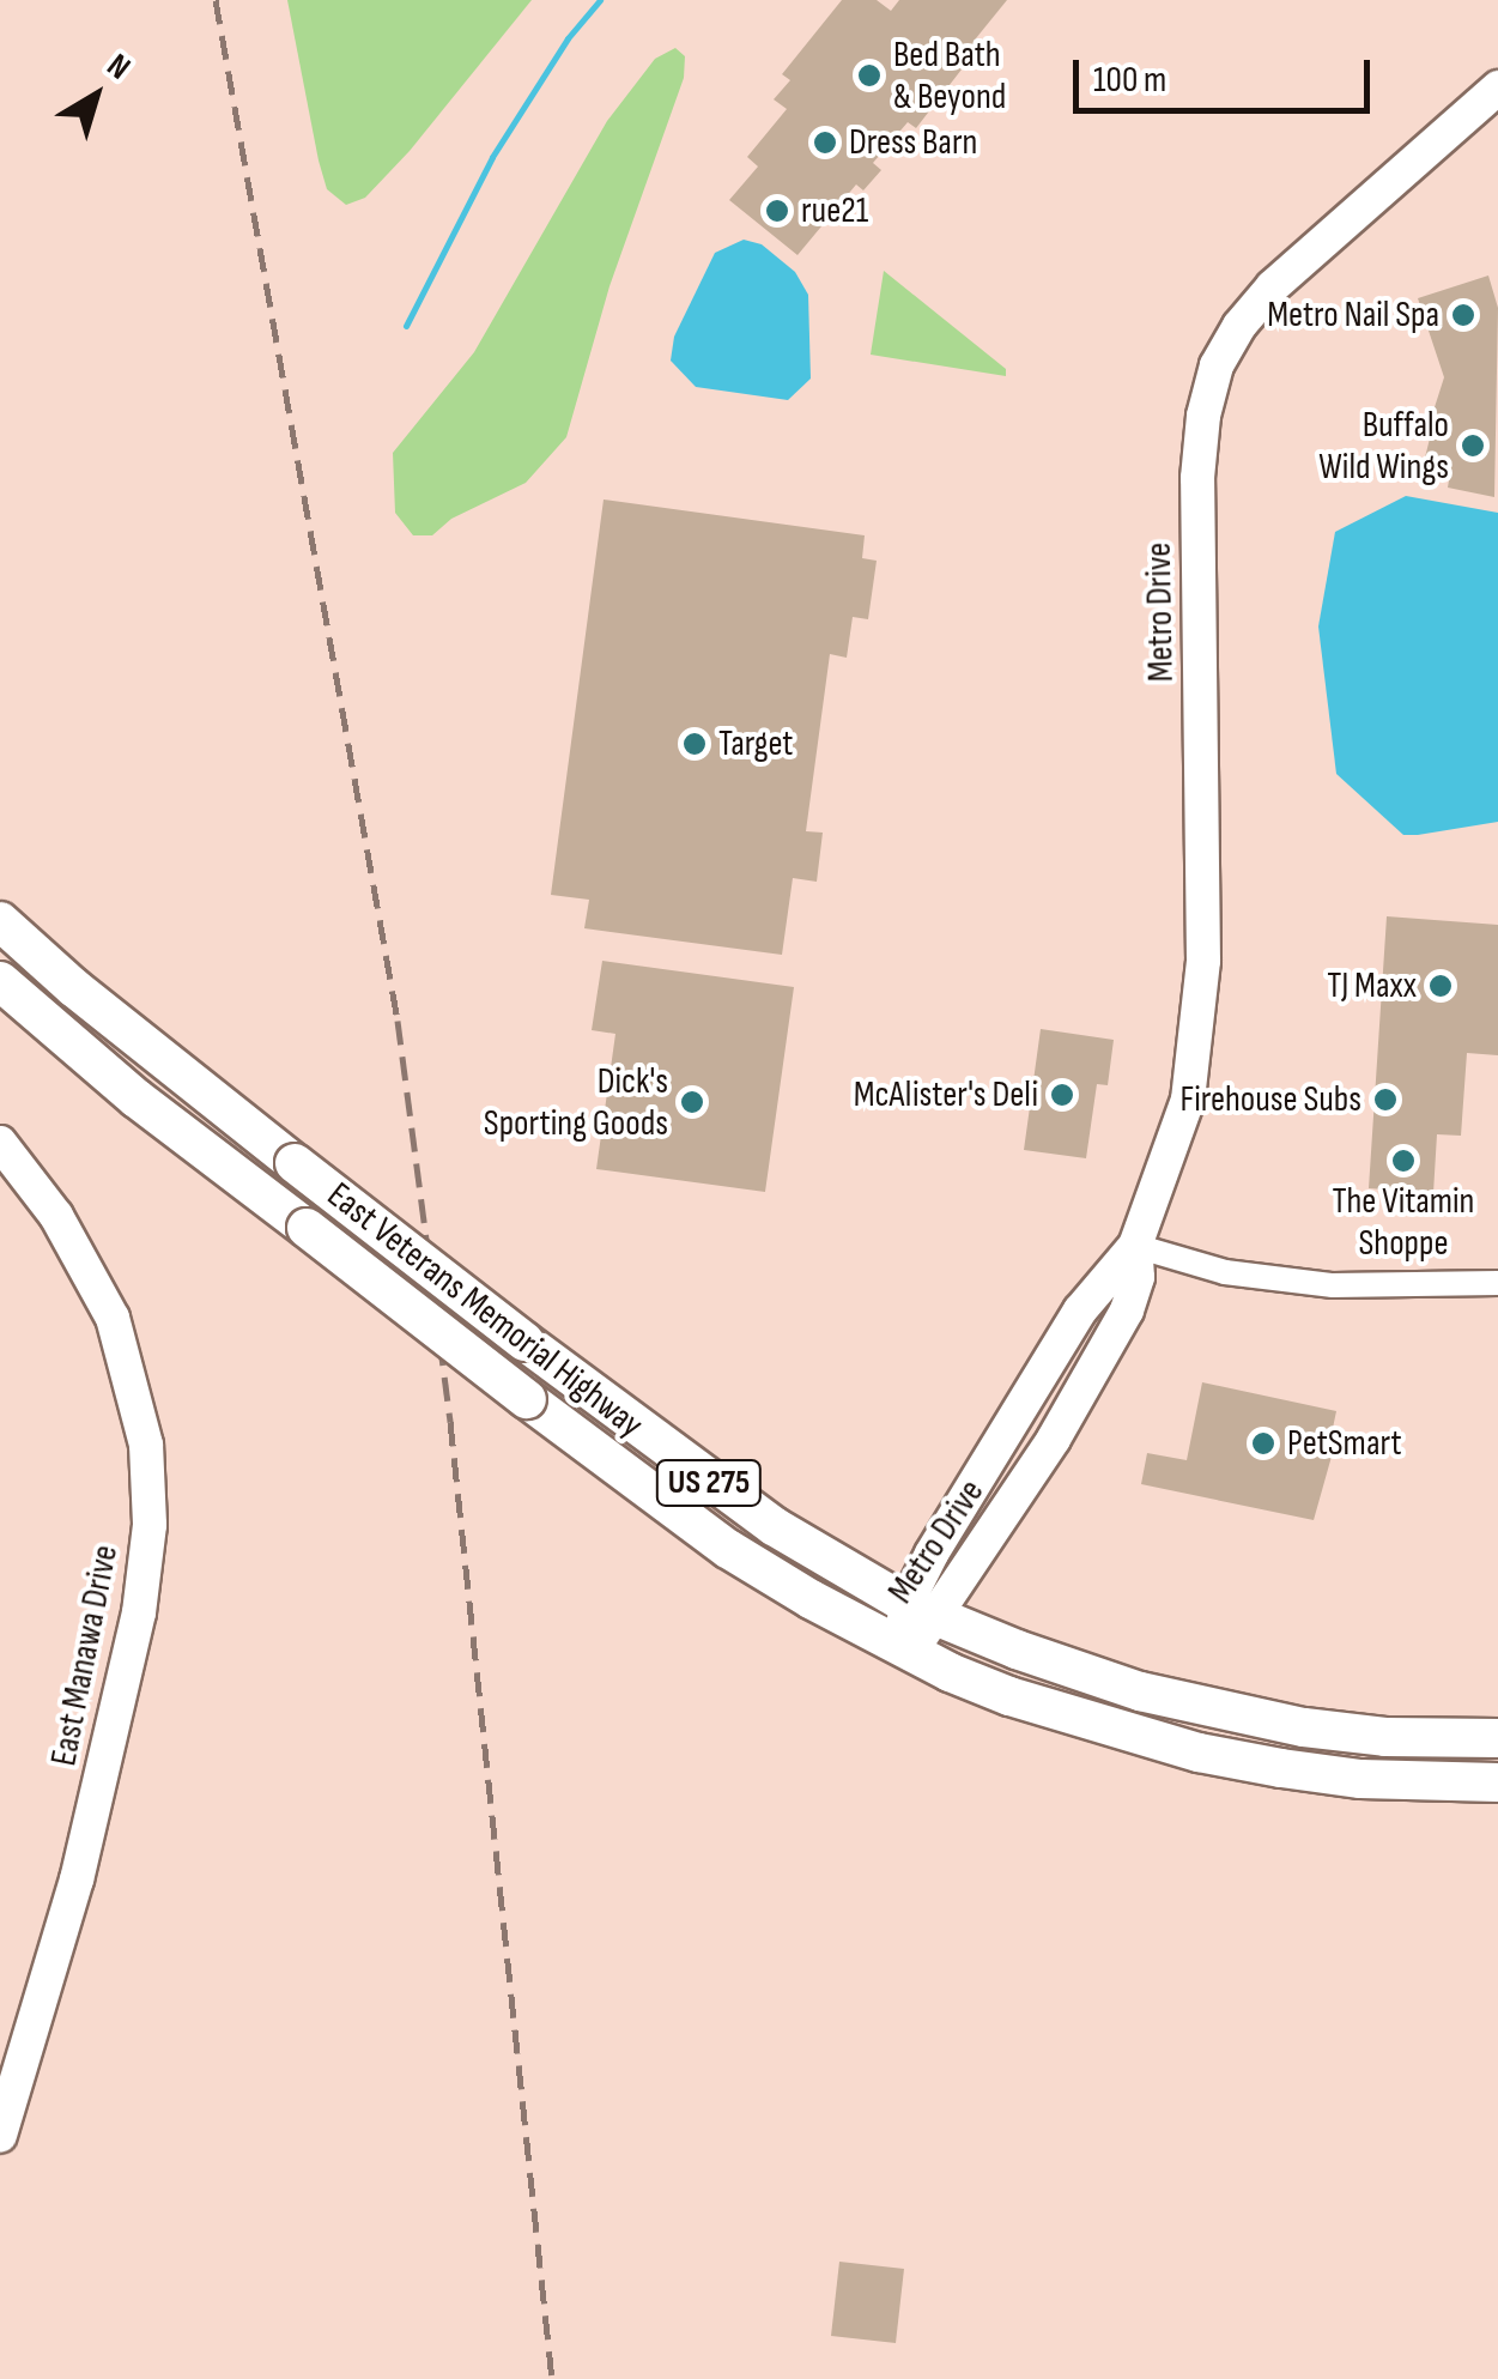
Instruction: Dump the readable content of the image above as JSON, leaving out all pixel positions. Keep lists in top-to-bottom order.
{
  "streets": {
    "main road": ["East Veterans Memorial Highway", "US 275"],
    "street": ["Metro Drive", "East Manawa Drive"]
  },
  "crossings": [
    ["Metro Drive", "East Veterans Memorial Highway"]
  ],
  "places": [
    "Bed Bath & Beyond",
    "Dress Barn",
    "rue21",
    "Metro Nail Spa",
    "Buffalo Wild Wings",
    "Target",
    "TJ Maxx",
    "McAlister's Deli",
    "Firehouse Subs",
    "Dick's Sporting Goods",
    "The Vitamin Shoppe",
    "PetSmart"
  ],
  "scale_bar": "100 m",
  "north": "top right"
}
